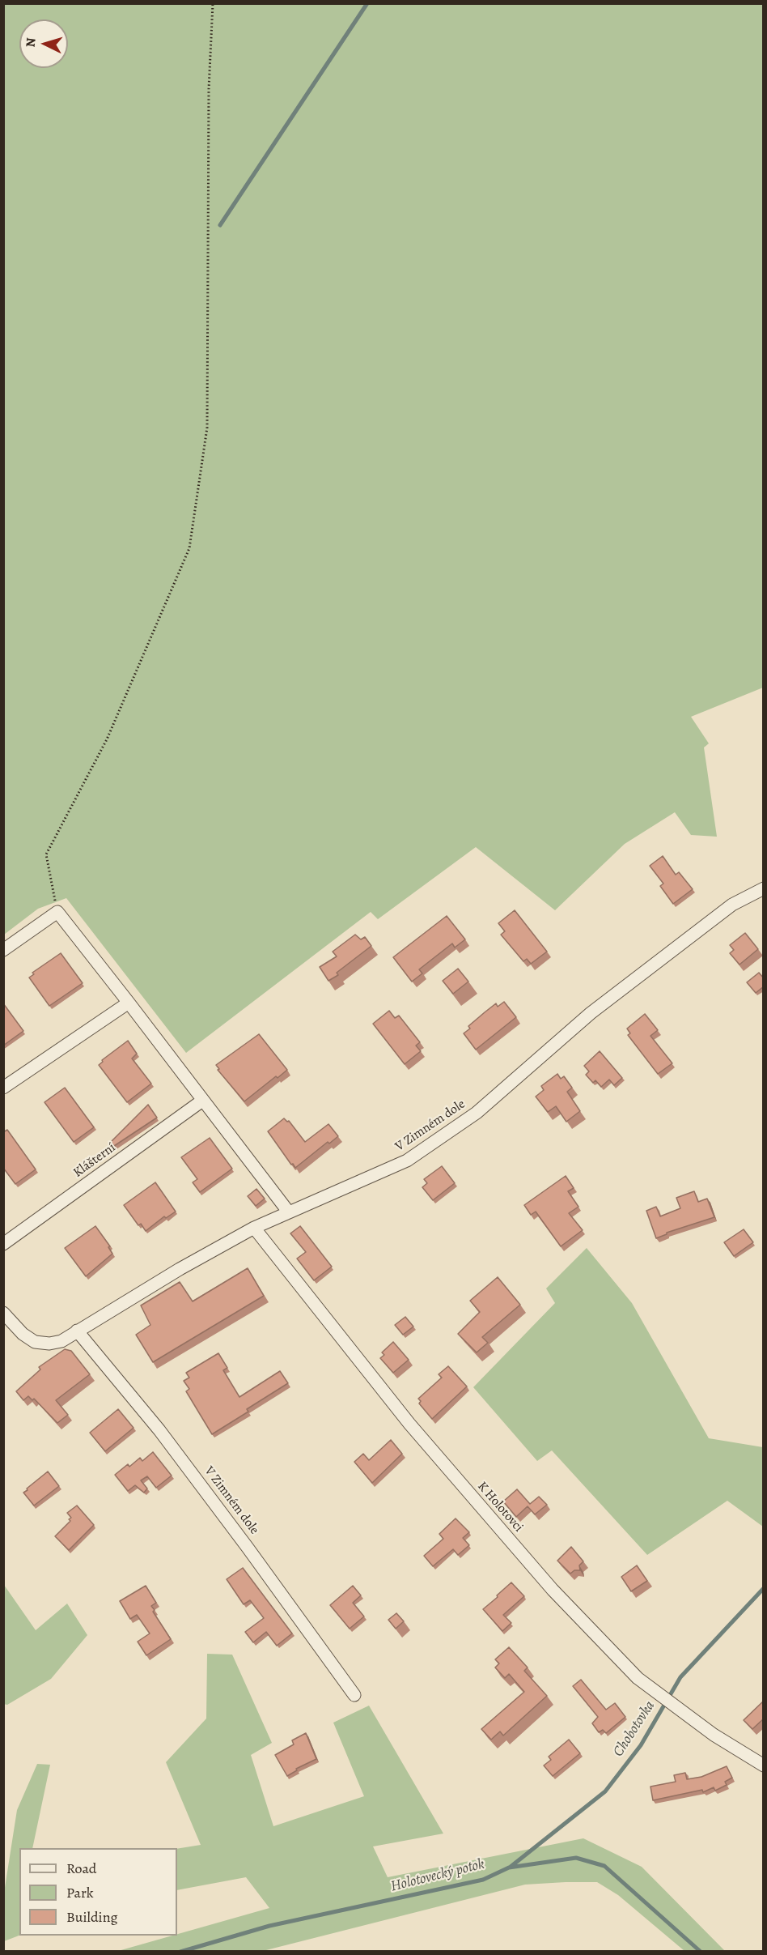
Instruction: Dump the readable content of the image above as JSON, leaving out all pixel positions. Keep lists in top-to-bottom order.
{
  "streets": {
    "street": ["V Zimném dole", "Klášterní", "K Holotovci"]
  },
  "crossings": [
    ["V Zimném dole", "K Holotovci"]
  ],
  "water": ["Chobotovka", "Holotovecký potok"],
  "legend": ["Road", "Park", "Building"],
  "north": "left"
}
